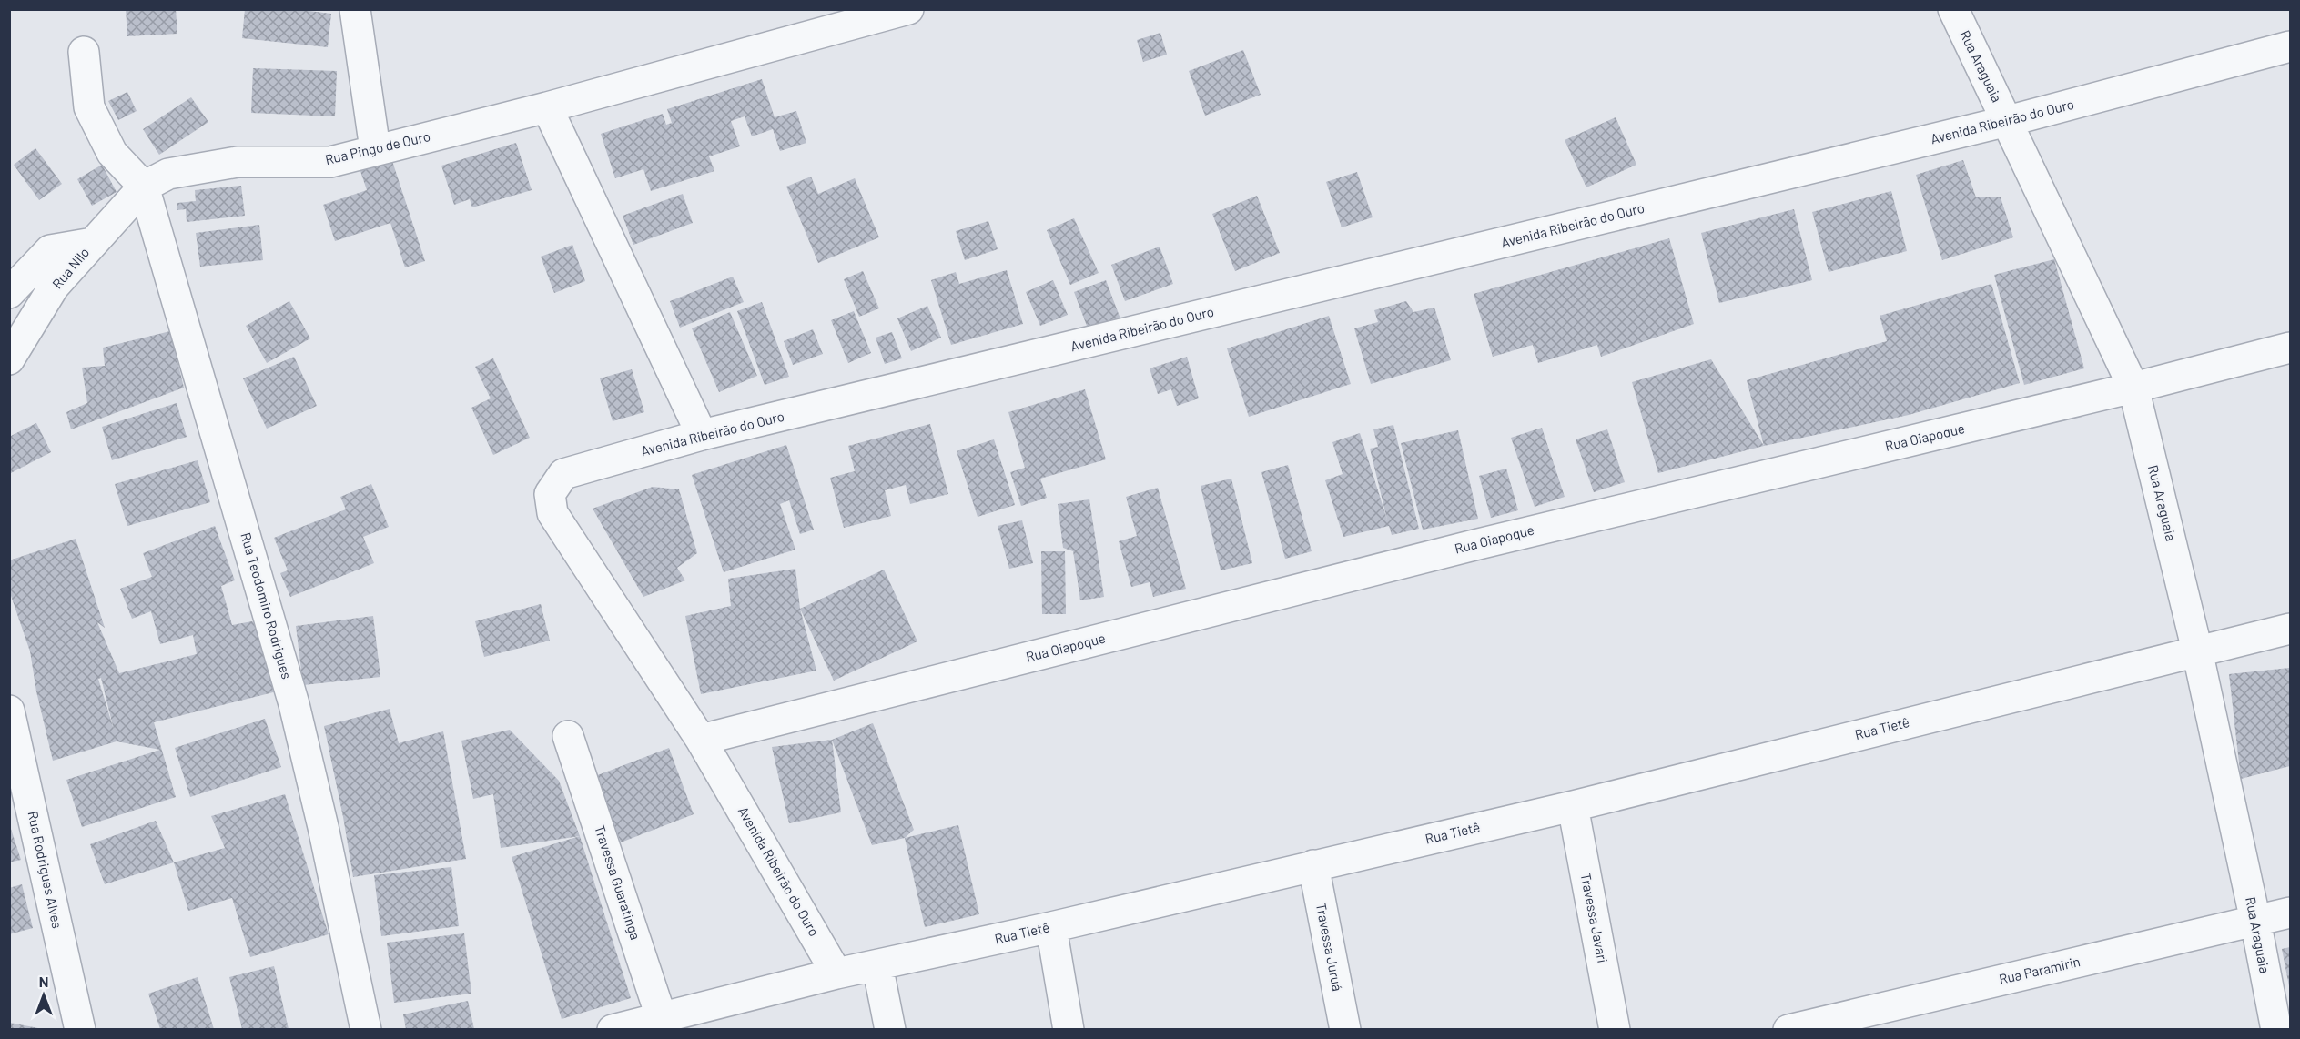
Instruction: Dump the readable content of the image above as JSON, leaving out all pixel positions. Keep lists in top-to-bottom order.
{
  "streets": {
    "street": [
      "Rua Araguaia",
      "Avenida Ribeirão do Ouro",
      "Rua Pingo de Ouro",
      "Rua Nilo",
      "Rua Oiapoque",
      "Rua Teodomiro Rodrigues",
      "Rua Tietê",
      "Rua Rodrigues Alves",
      "Travessa Guaratinga",
      "Travessa Javari",
      "Travessa Juruá",
      "Rua Paramirin"
    ]
  },
  "crossings": [
    ["Rua Araguaia", "Avenida Ribeirão do Ouro"],
    ["Rua Araguaia", "Rua Oiapoque"],
    ["Rua Araguaia", "Rua Tietê"],
    ["Rua Araguaia", "Rua Paramirin"],
    ["Avenida Ribeirão do Ouro", "Rua Oiapoque"],
    ["Avenida Ribeirão do Ouro", "Rua Tietê"],
    ["Rua Pingo de Ouro", "Rua Nilo"],
    ["Rua Pingo de Ouro", "Rua Teodomiro Rodrigues"],
    ["Rua Nilo", "Rua Teodomiro Rodrigues"],
    ["Rua Tietê", "Travessa Guaratinga"],
    ["Rua Tietê", "Travessa Javari"],
    ["Rua Tietê", "Travessa Juruá"]
  ],
  "north": "top"
}
